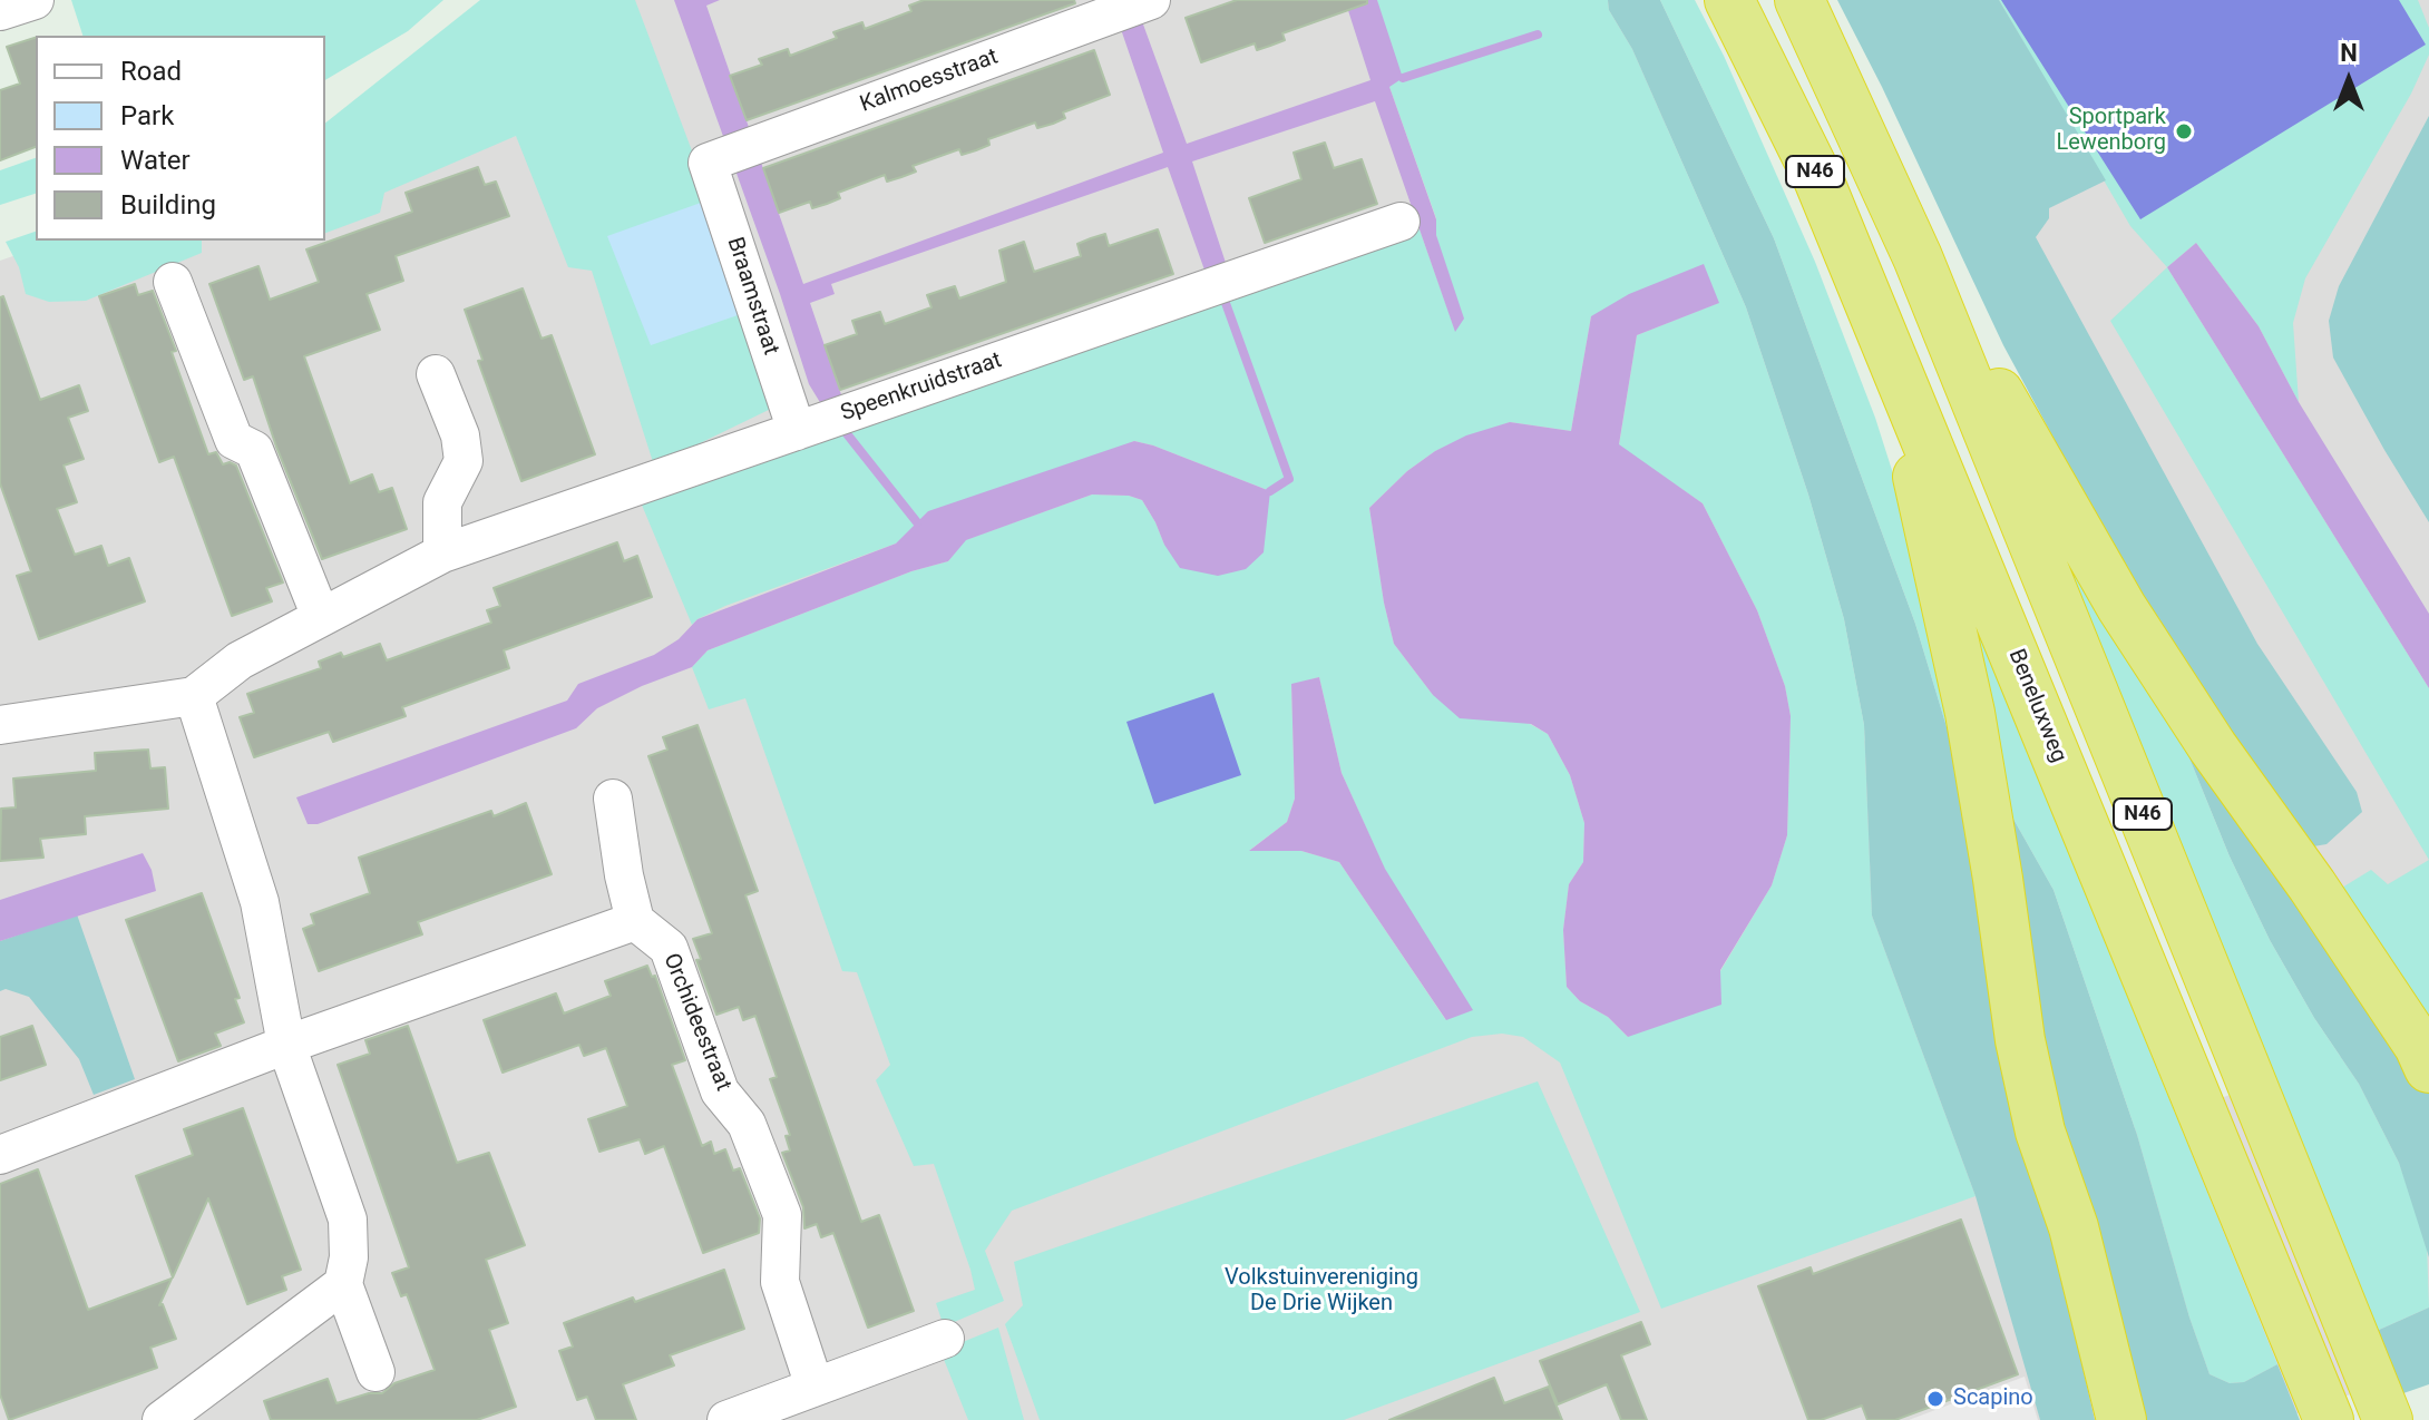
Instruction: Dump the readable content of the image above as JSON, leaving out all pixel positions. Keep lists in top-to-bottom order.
{
  "streets": {
    "highway": ["N46", "Beneluxweg"],
    "street": [
      "Kalmoesstraat",
      "Braamstraat",
      "Speenkruidstraat",
      "Orchideestraat"
    ]
  },
  "crossings": [
    ["Kalmoesstraat", "Braamstraat"],
    ["N46", "Beneluxweg"],
    ["Braamstraat", "Speenkruidstraat"]
  ],
  "parks": ["Volkstuinvereniging De Drie Wijken"],
  "places": ["Sportpark Lewenborg", "Scapino"],
  "legend": [
    "Road",
    "Park",
    "Water",
    "Building"
  ],
  "north": "top"
}
